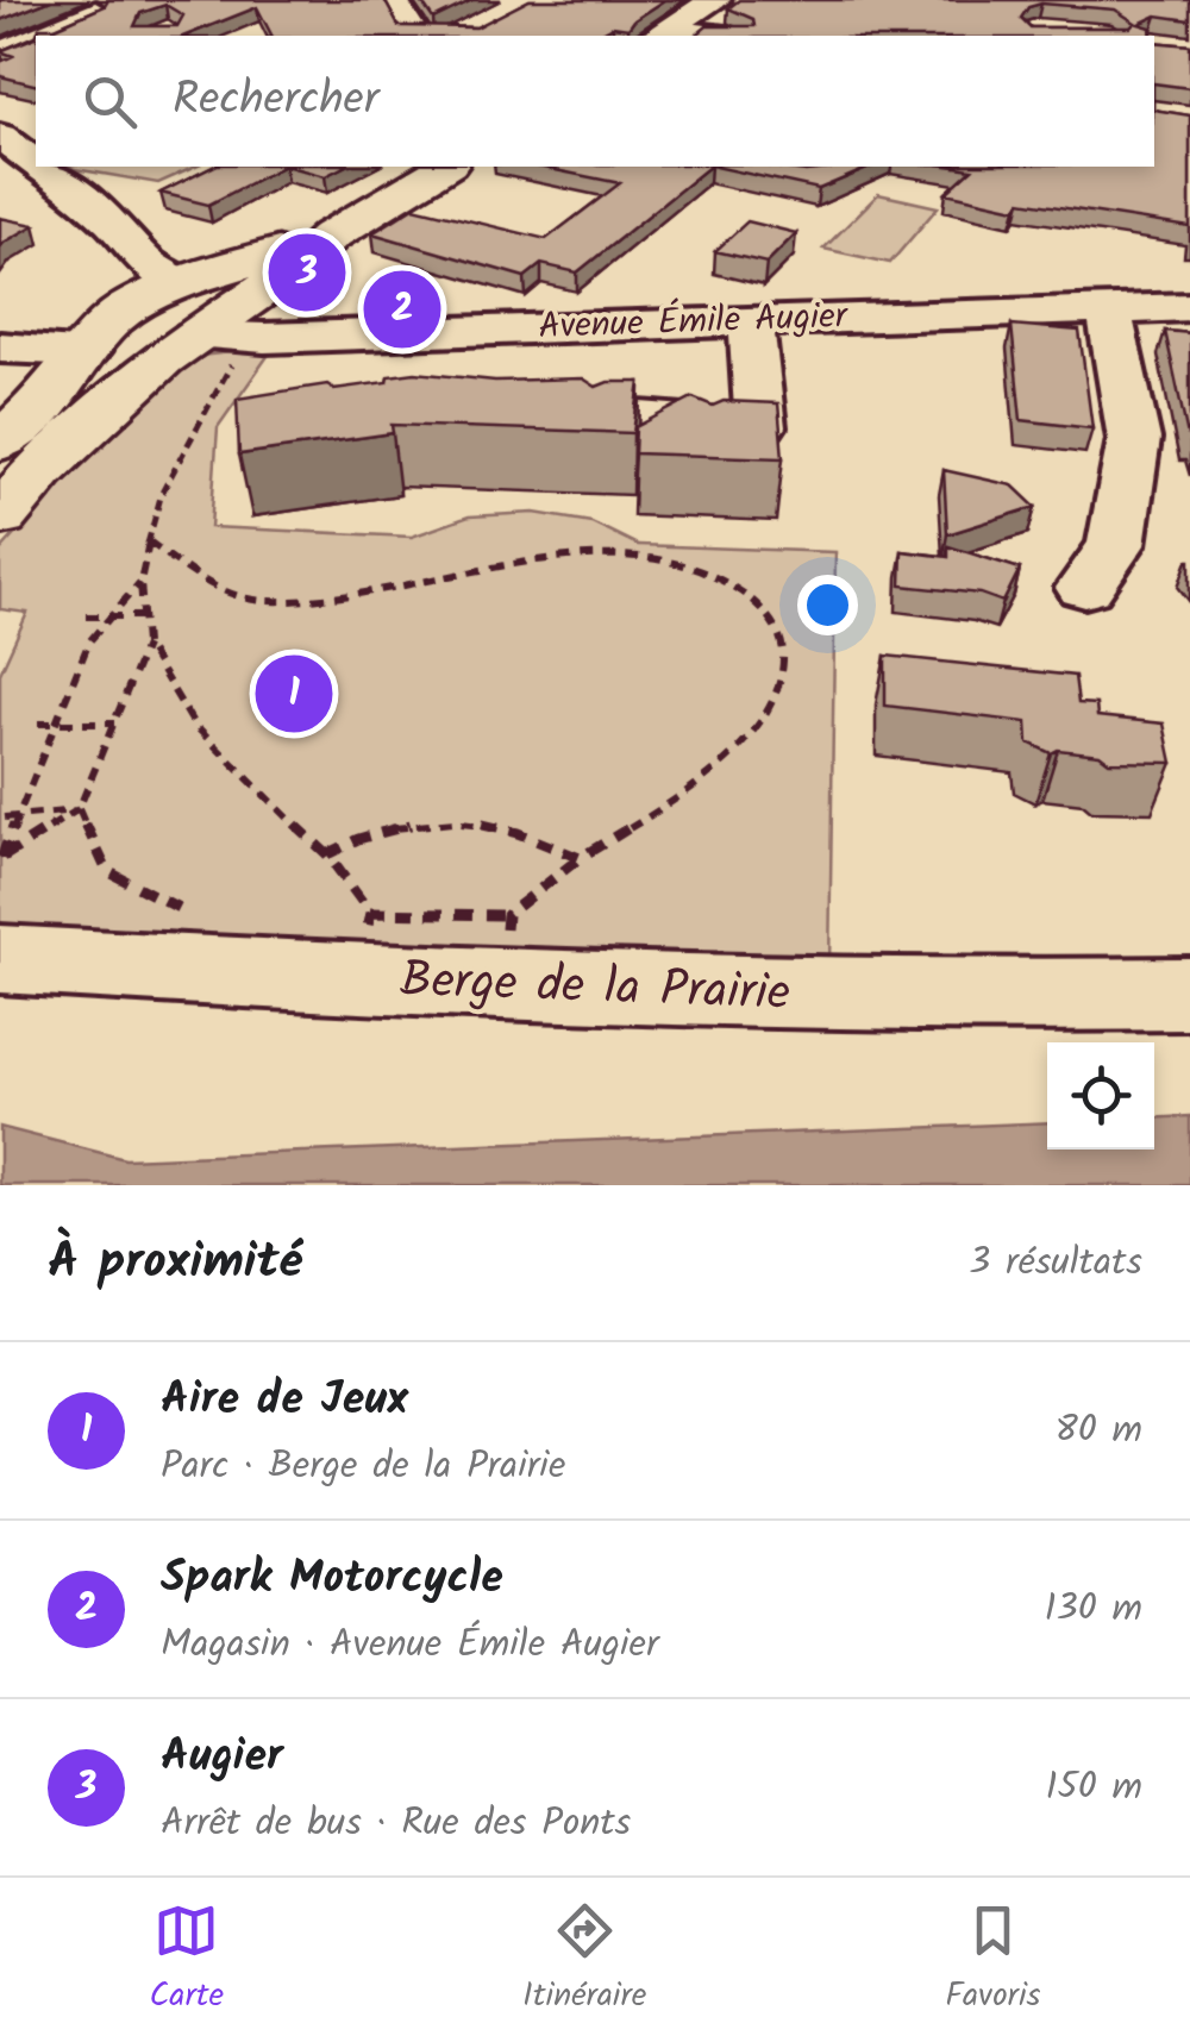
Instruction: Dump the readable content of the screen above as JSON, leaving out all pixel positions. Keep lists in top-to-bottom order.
{
  "streets": {
    "street": ["Avenue Émile Augier", "Berge de la Prairie"]
  },
  "page": {
    "search": "Rechercher",
    "pins": ["3", "2", "1"],
    "heading": ["À proximité", "3 résultats"],
    "list": [
      {
        "mark": "1",
        "name": "Aire de Jeux",
        "note": "Parc · Berge de la Prairie",
        "value": "80 m"
      },
      {
        "mark": "2",
        "name": "Spark Motorcycle",
        "note": "Magasin · Avenue Émile Augier",
        "value": "130 m"
      },
      {
        "mark": "3",
        "name": "Augier",
        "note": "Arrêt de bus · Rue des Ponts",
        "value": "150 m"
      }
    ],
    "nav": ["Carte", "Itinéraire", "Favoris"]
  }
}
